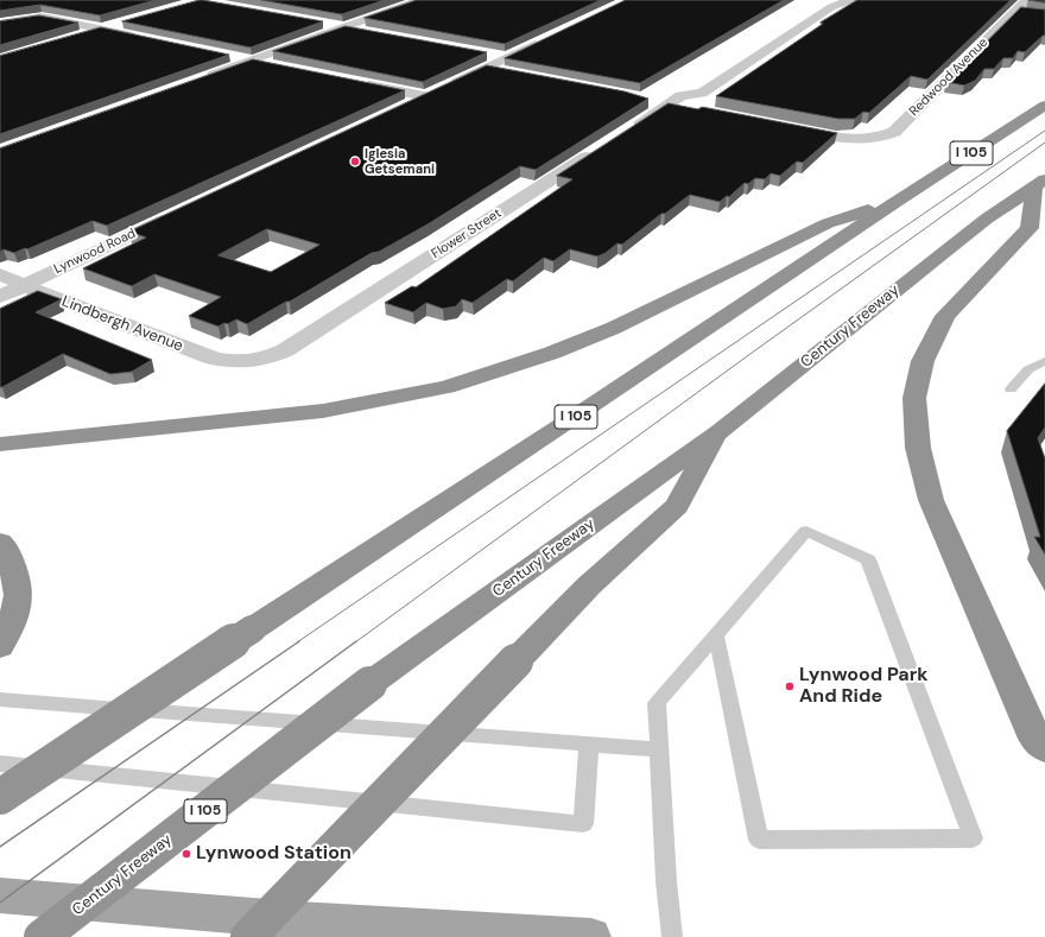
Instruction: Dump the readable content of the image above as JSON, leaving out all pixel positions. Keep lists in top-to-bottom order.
{
  "streets": {
    "highway": ["I 105", "Century Freeway"],
    "street": [
      "Redwood Avenue",
      "Flower Street",
      "Lynwood Road",
      "Lindbergh Avenue"
    ]
  },
  "crossings": [
    ["Flower Street", "Lindbergh Avenue"],
    ["Lynwood Road", "Lindbergh Avenue"]
  ],
  "places": ["Iglesia Getsemani", "Lynwood Park And Ride", "Lynwood Station"]
}
